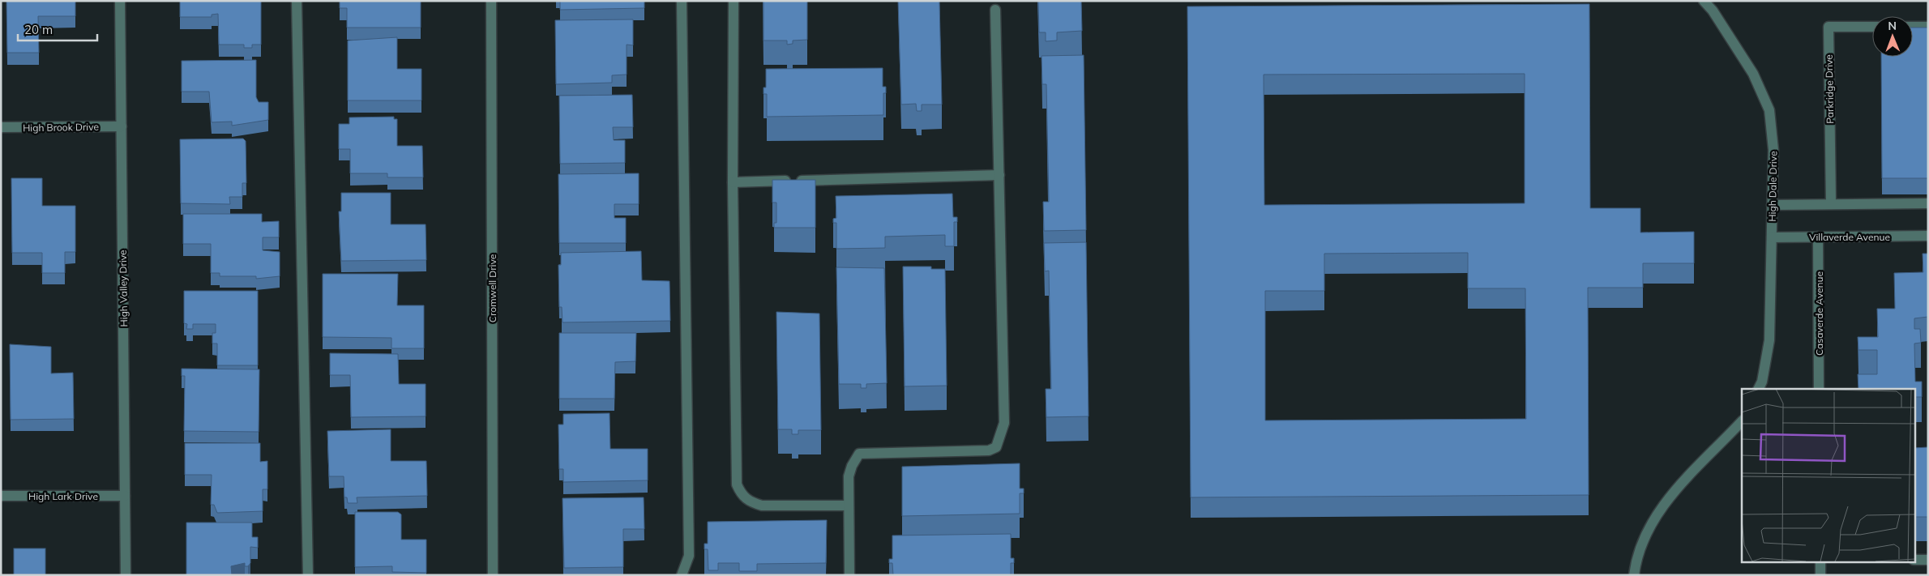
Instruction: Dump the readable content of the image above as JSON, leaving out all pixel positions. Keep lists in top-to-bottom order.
{
  "streets": {
    "street": [
      "Parkridge Drive",
      "High Brook Drive",
      "High Dale Drive",
      "Villaverde Avenue",
      "High Valley Drive",
      "Cromwell Drive",
      "Casaverde Avenue",
      "High Lark Drive"
    ]
  },
  "crossings": [
    ["High Brook Drive", "High Valley Drive"],
    ["High Dale Drive", "Villaverde Avenue"],
    ["Villaverde Avenue", "Casaverde Avenue"],
    ["High Valley Drive", "High Lark Drive"]
  ],
  "scale_bar": "20 m",
  "north": "top"
}
